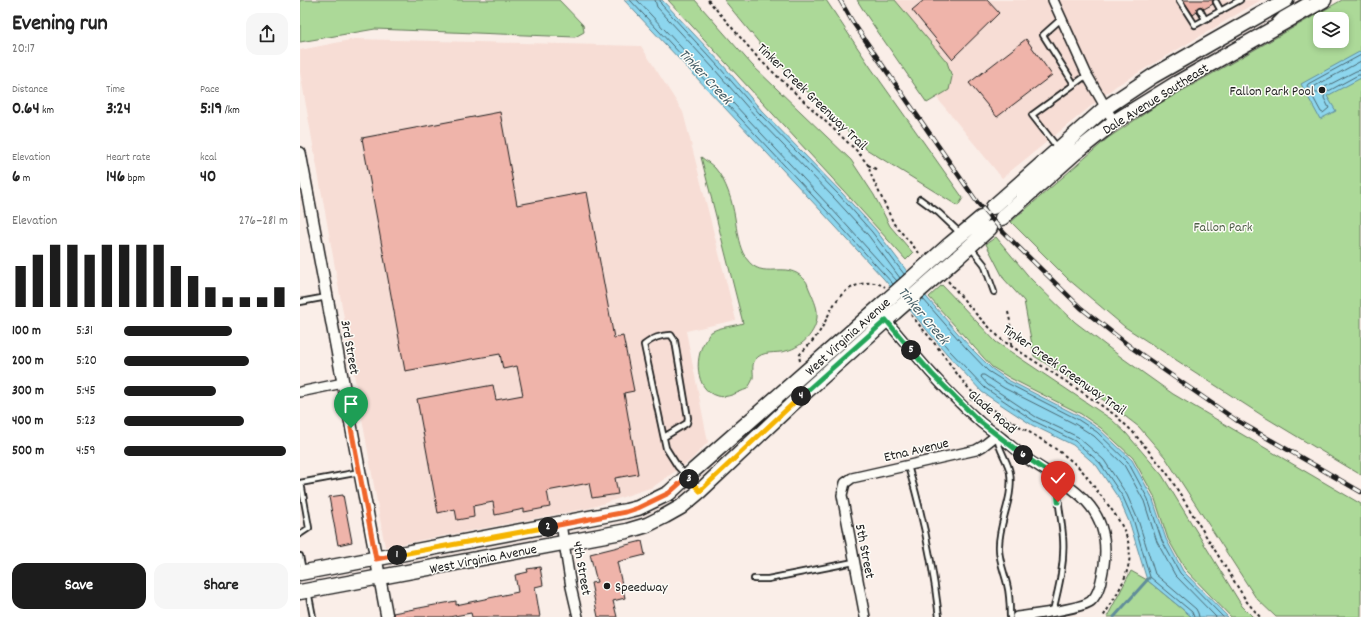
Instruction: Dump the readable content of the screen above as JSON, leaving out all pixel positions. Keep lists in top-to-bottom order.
{
  "streets": {
    "main road": ["Dale Avenue Southeast", "West Virginia Avenue"],
    "street": [
      "3rd Street",
      "Glade Road",
      "Etna Avenue",
      "5th Street",
      "4th Street"
    ],
    "path": ["Tinker Creek Greenway Trail"]
  },
  "crossings": [
    ["West Virginia Avenue", "3rd Street"],
    ["West Virginia Avenue", "Glade Road"],
    ["West Virginia Avenue", "4th Street"],
    ["Glade Road", "Etna Avenue"],
    ["Etna Avenue", "5th Street"]
  ],
  "water": ["Tinker Creek"],
  "parks": ["Fallon Park"],
  "places": ["Fallon Park Pool", "Speedway"],
  "page": {
    "heading": ["Evening run", "20:17"],
    "stats": [
      ["Distance", "0.64 km"],
      ["Time", "3:24"],
      ["Pace", "5:19 /km"],
      ["Elevation", "6 m"],
      ["Heart rate", "146 bpm"],
      ["kcal", "40"]
    ],
    "chart": ["Elevation", "276–281 m"],
    "list": [
      {
        "name": "100 m",
        "note": "5:31"
      },
      {
        "name": "200 m",
        "note": "5:20"
      },
      {
        "name": "300 m",
        "note": "5:45"
      },
      {
        "name": "400 m",
        "note": "5:23"
      },
      {
        "name": "500 m",
        "note": "4:59"
      }
    ],
    "pins": [
      "5",
      "4",
      "6",
      "3",
      "2",
      "1"
    ],
    "buttons": ["Save", "Share"]
  }
}
